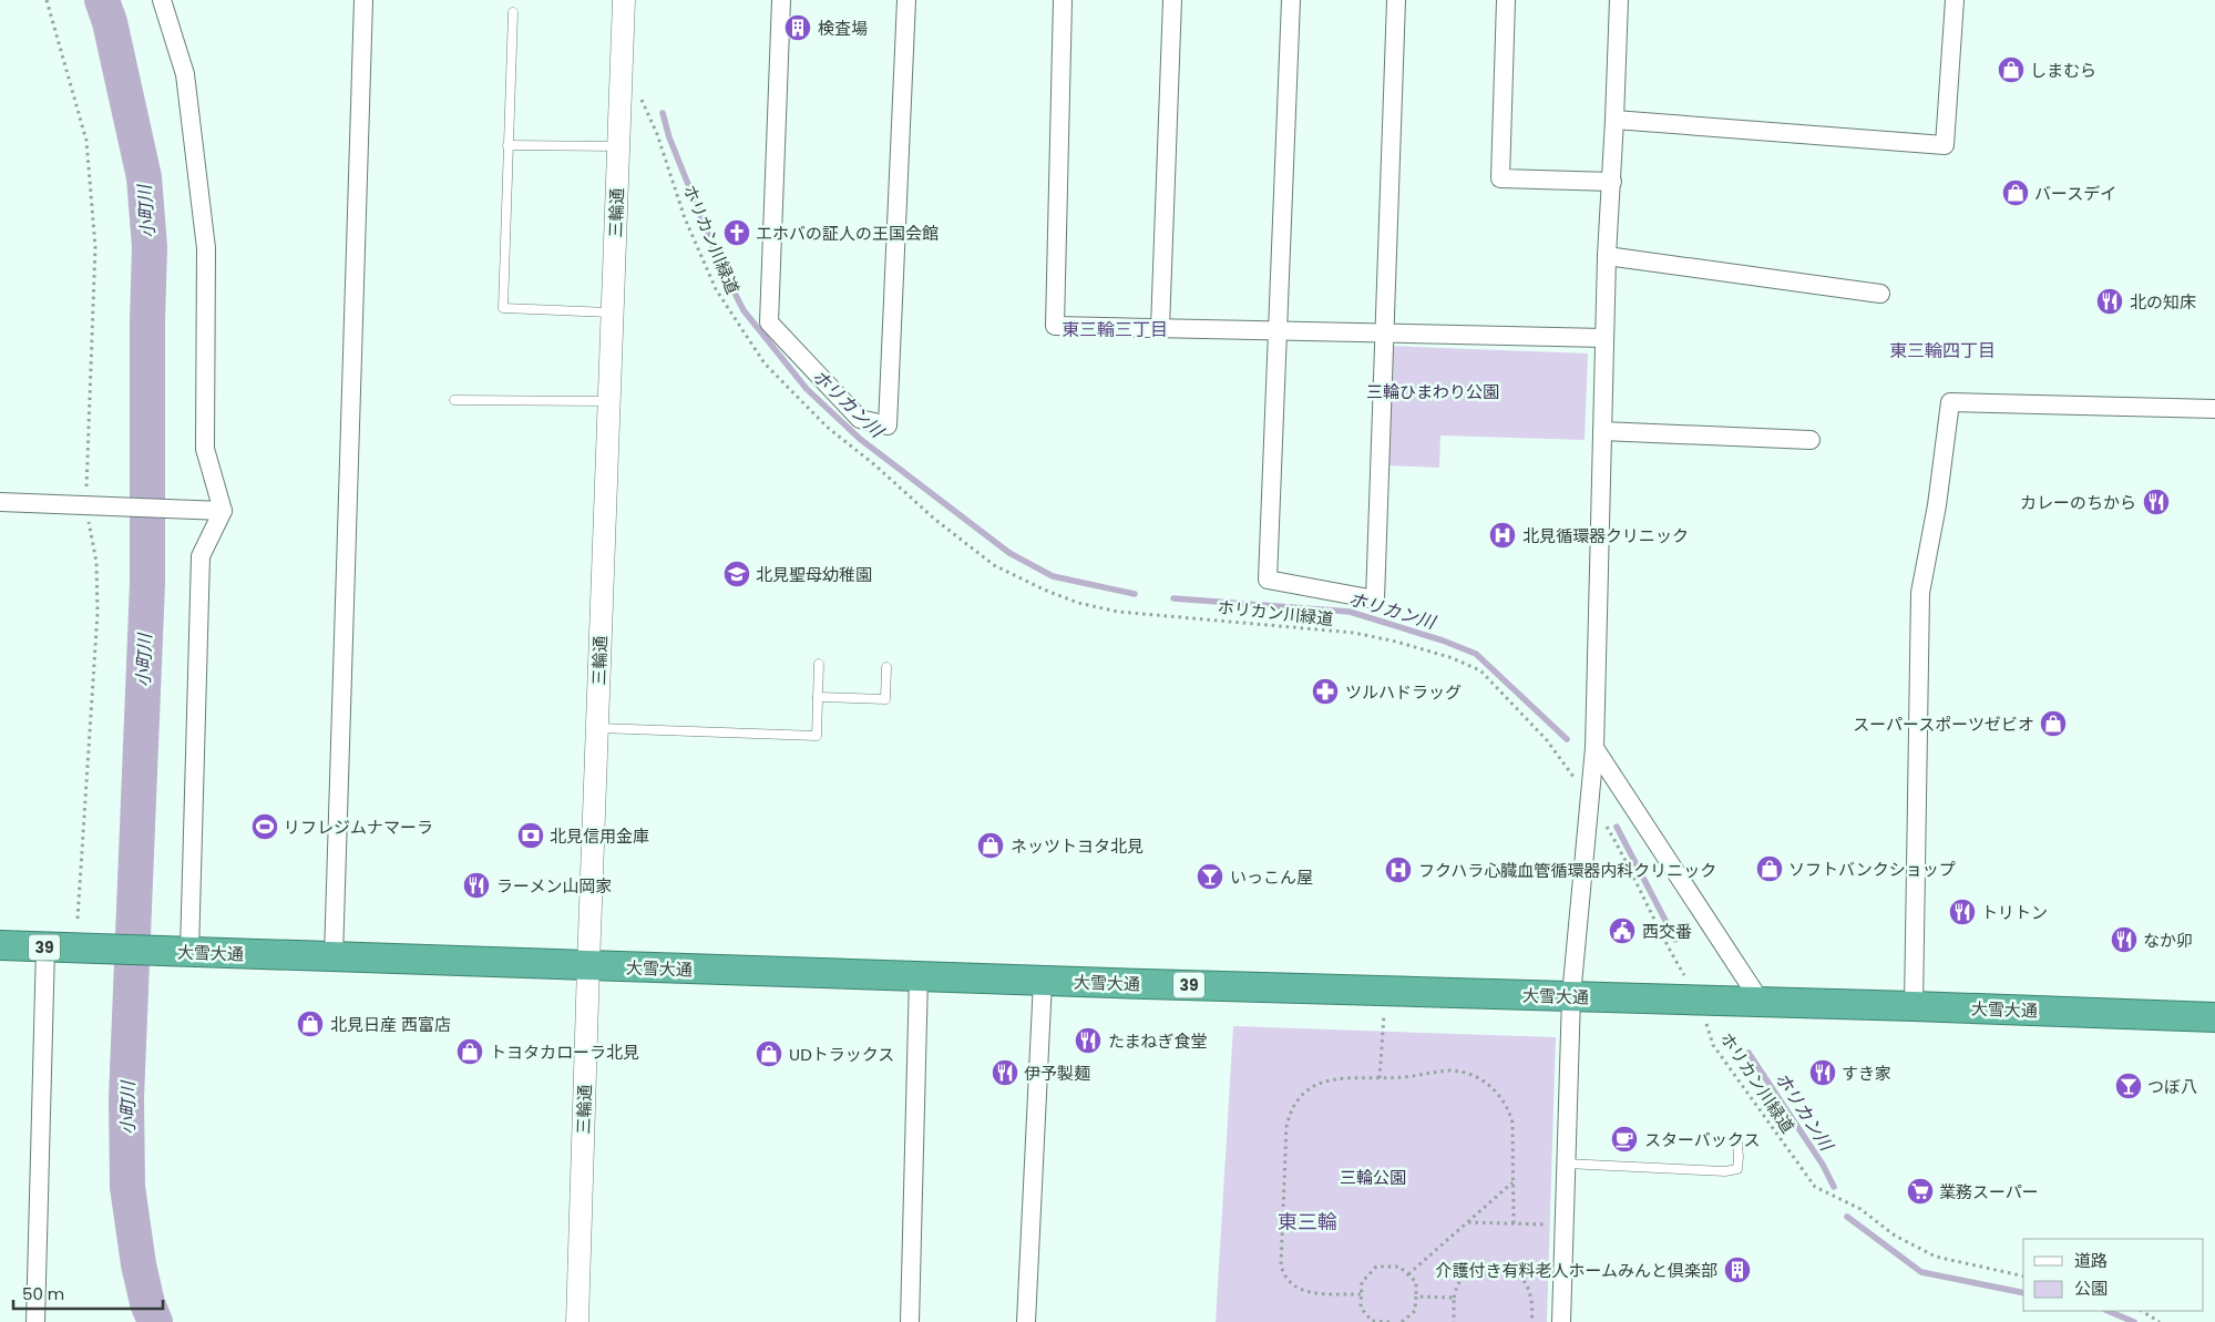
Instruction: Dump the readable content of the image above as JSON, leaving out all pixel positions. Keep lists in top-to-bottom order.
{
  "streets": {
    "highway": ["39", "大雪大通"],
    "street": ["三輪通"],
    "path": ["ホリカン川緑道"]
  },
  "crossings": [
    ["三輪通", "大雪大通"],
    ["ホリカン川緑道", "大雪大通"]
  ],
  "districts": ["東三輪三丁目", "東三輪四丁目", "東三輪"],
  "water": ["小町川", "ホリカン川"],
  "parks": ["三輪ひまわり公園", "三輪公園"],
  "places": {
    "building": ["検査場", "介護付き有料老人ホームみんと倶楽部"],
    "shop": [
      "しまむら",
      "バースデイ",
      "スーパースポーツゼビオ",
      "ネッツトヨタ北見",
      "ソフトバンクショップ",
      "北見日産 西富店",
      "トヨタカローラ北見",
      "UDトラックス"
    ],
    "church": ["エホバの証人の王国会館"],
    "restaurant": [
      "北の知床",
      "カレーのちから",
      "ラーメン山岡家",
      "トリトン",
      "なか卯",
      "たまねぎ食堂",
      "伊予製麺",
      "すき家"
    ],
    "hospital": ["北見循環器クリニック", "フクハラ心臓血管循環器内科クリニック"],
    "school or university": ["北見聖母幼稚園"],
    "pharmacy": ["ツルハドラッグ"],
    "sports": ["リフレジムナマーラ"],
    "bank": ["北見信用金庫"],
    "bar": ["いっこん屋", "つぼ八"],
    "public building": ["西交番"],
    "cafe": ["スターバックス"],
    "supermarket": ["業務スーパー"]
  },
  "legend": ["道路", "公園"],
  "scale_bar": "50 m"
}
